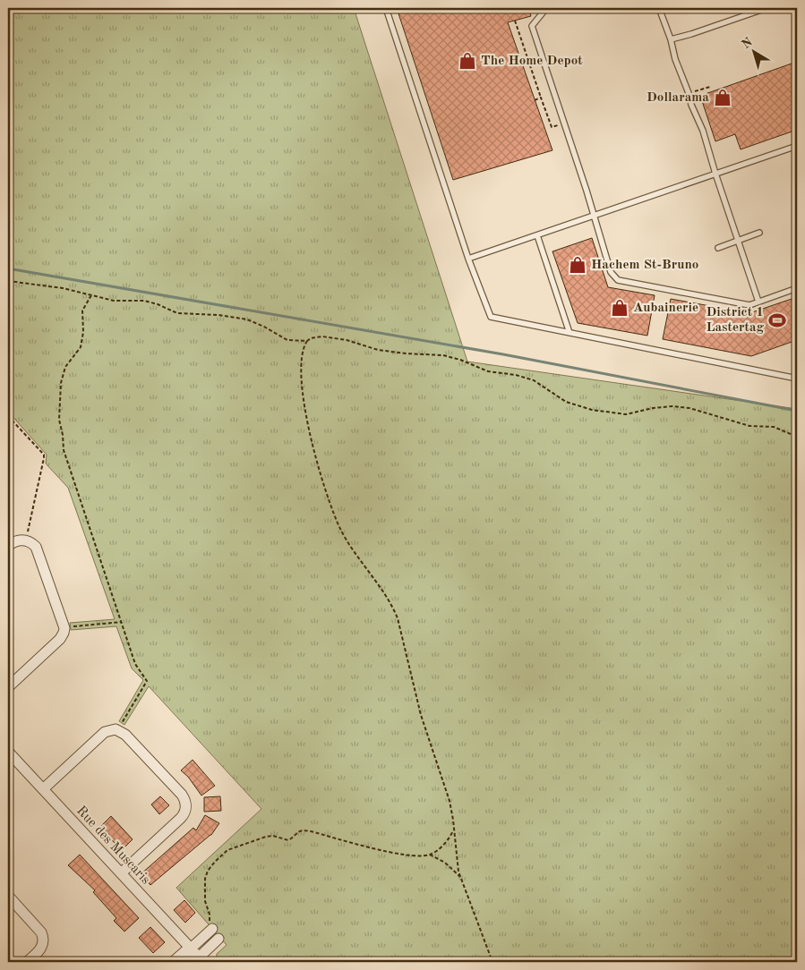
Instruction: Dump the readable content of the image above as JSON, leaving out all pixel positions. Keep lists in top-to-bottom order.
{
  "streets": {
    "street": ["Rue des Muscaris"]
  },
  "places": {
    "shop": [
      "The Home Depot",
      "Dollarama",
      "Hachem St-Bruno",
      "Aubainerie"
    ],
    "sports": ["District 1 Lastertag"]
  },
  "north": "top left"
}
